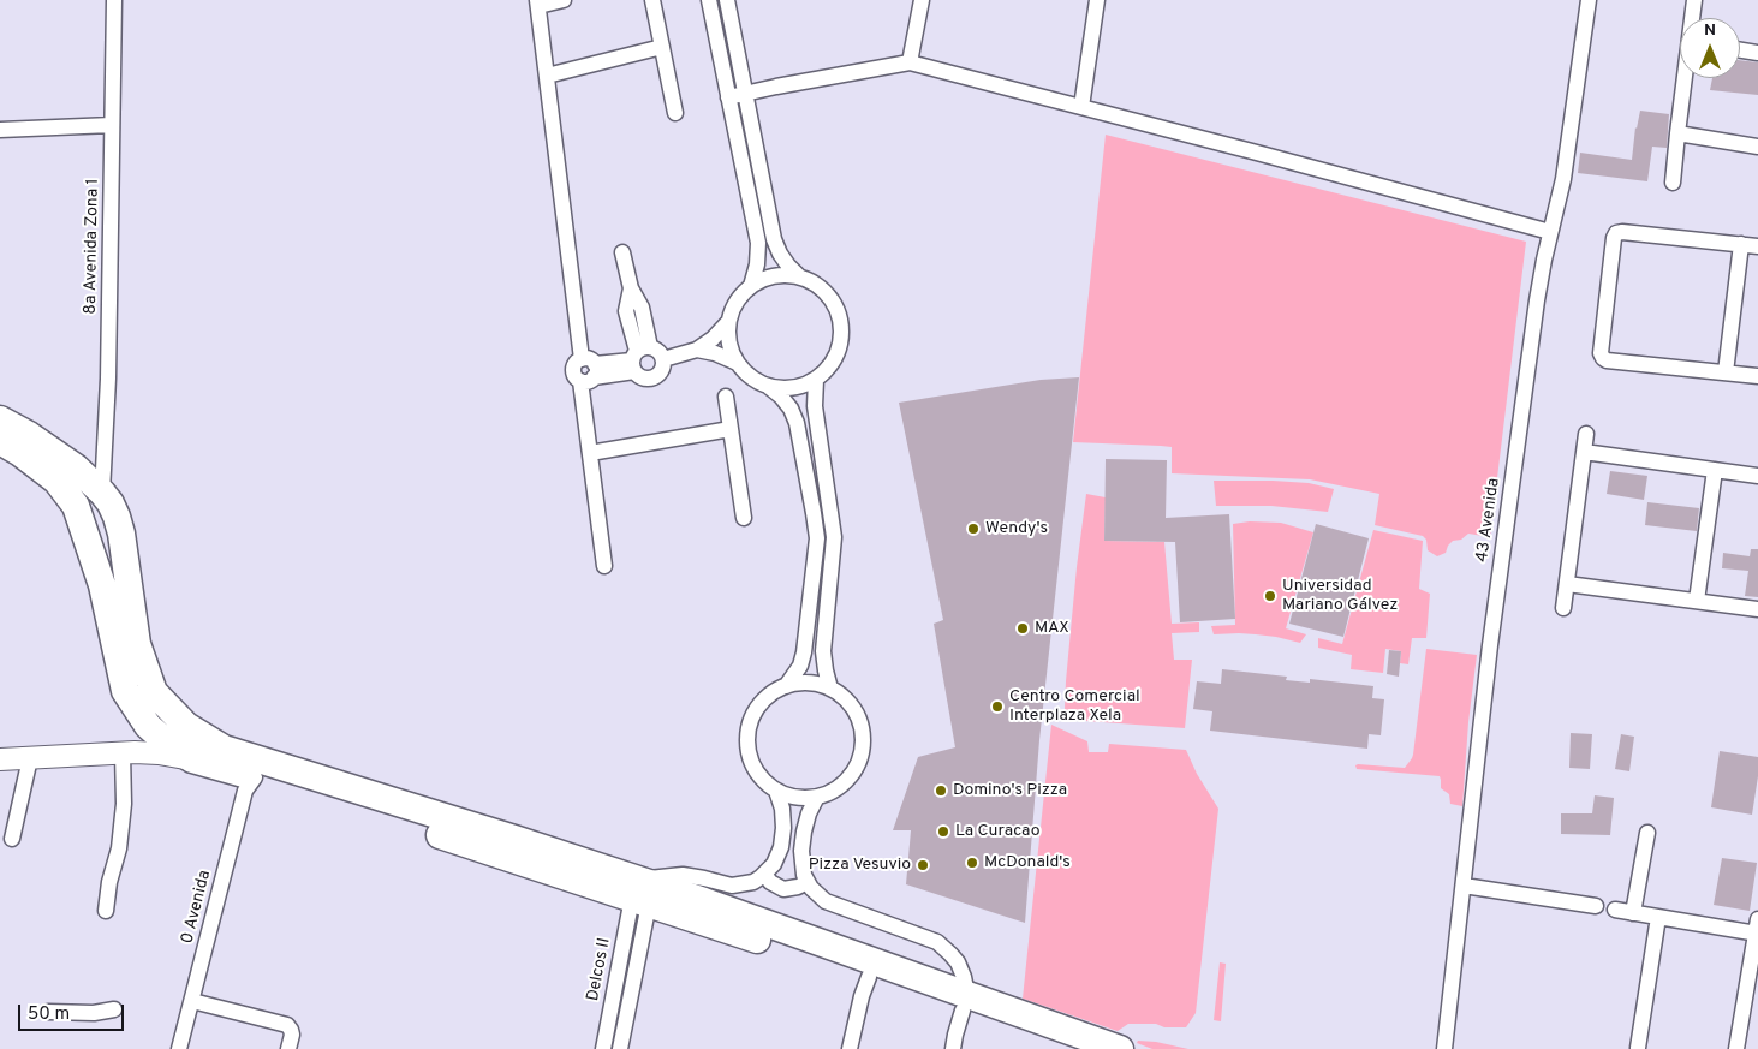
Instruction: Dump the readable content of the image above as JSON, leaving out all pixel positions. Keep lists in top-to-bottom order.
{
  "streets": {
    "street": [
      "8a Avenida Zona 1",
      "43 Avenida",
      "0 Avenida",
      "Delcos II"
    ]
  },
  "places": [
    "Wendy's",
    "Universidad Mariano Gálvez",
    "MAX",
    "Centro Comercial Interplaza Xela",
    "Domino's Pizza",
    "La Curacao",
    "McDonald's",
    "Pizza Vesuvio"
  ],
  "scale_bar": "50 m",
  "north": "top"
}
